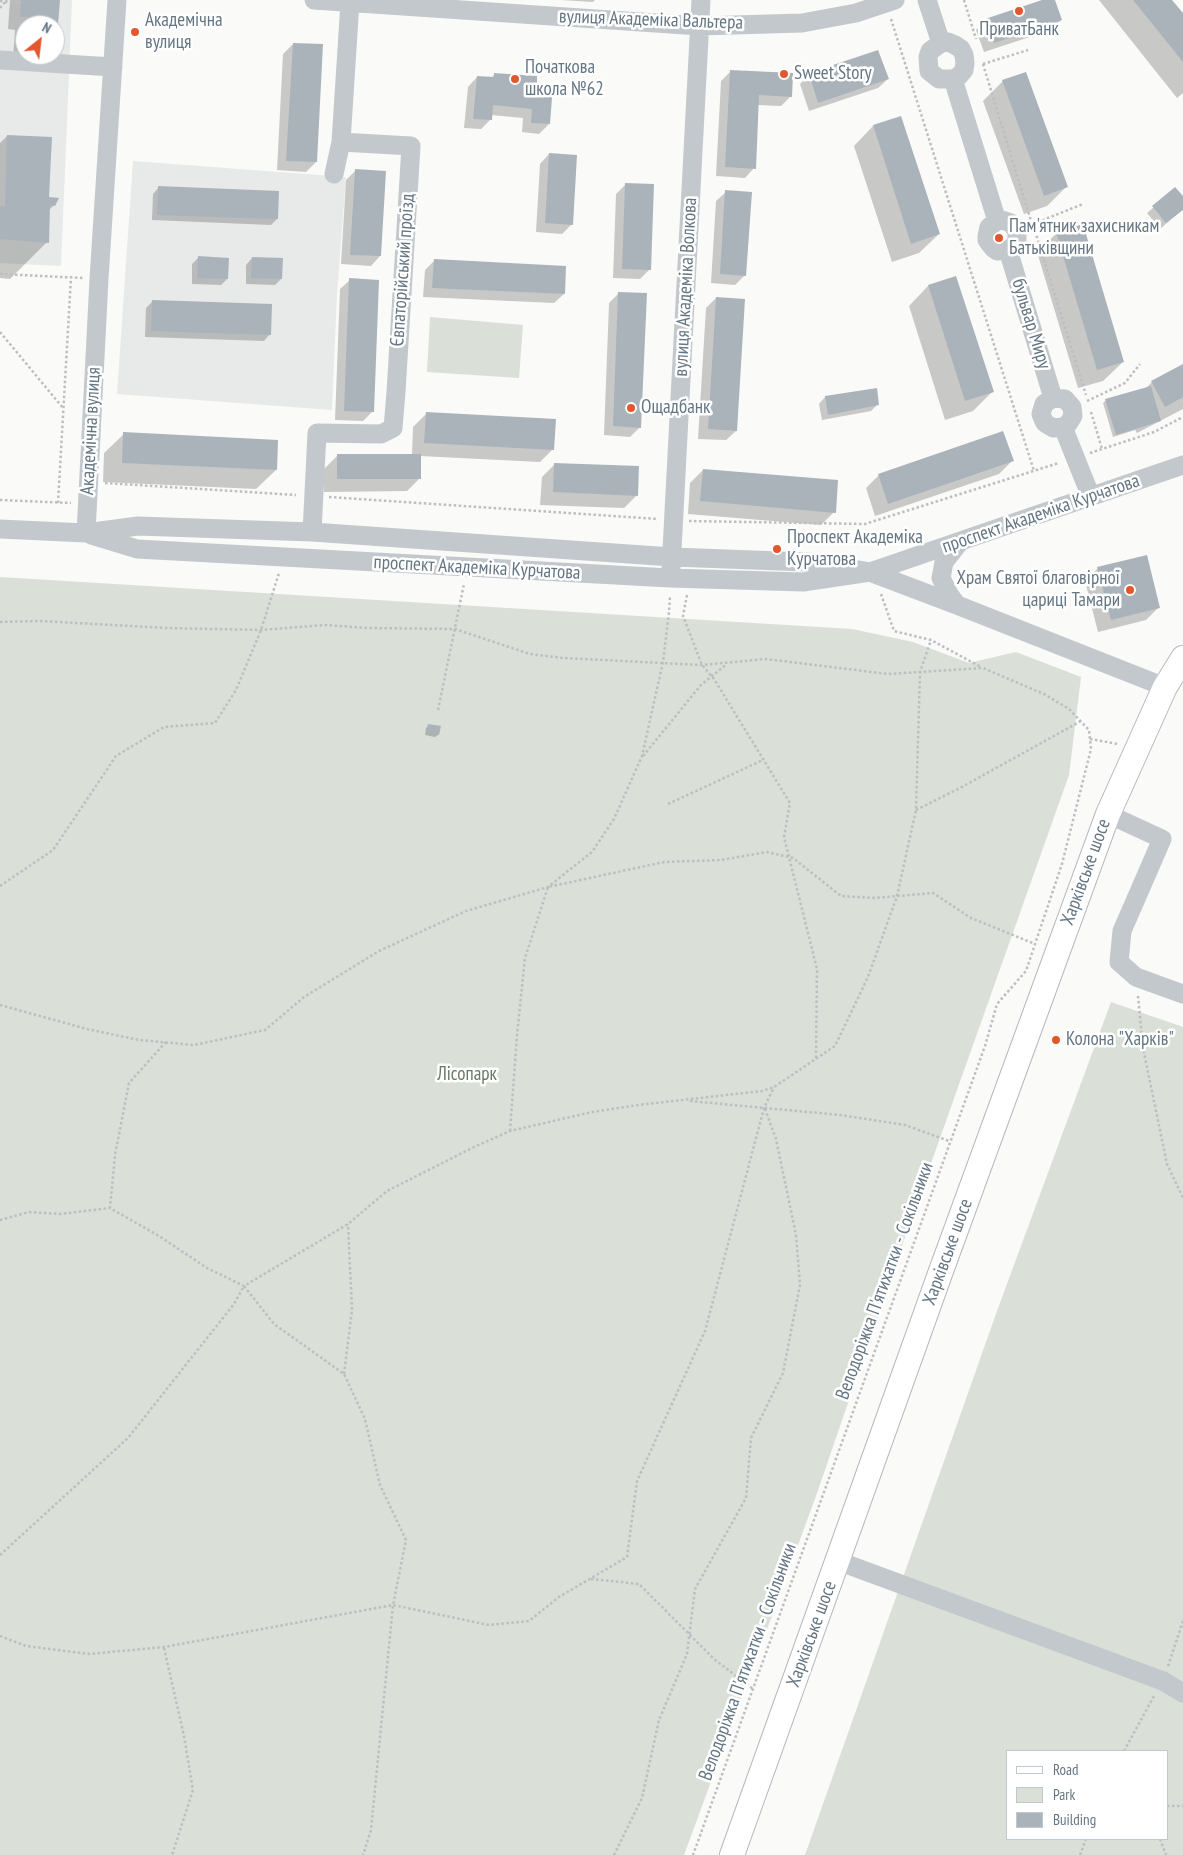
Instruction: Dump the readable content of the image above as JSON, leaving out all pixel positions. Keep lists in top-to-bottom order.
{
  "streets": {
    "main road": ["Харківське шосе"],
    "street": [
      "вулиця Академіка Вальтера",
      "Євпаторійський проїзд",
      "вулиця Академіка Волкова",
      "бульвар Миру",
      "Академічна вулиця",
      "проспект Академіка Курчатова"
    ],
    "path": ["Велодоріжка П'ятихатки - Сокільники"]
  },
  "crossings": [
    ["вулиця Академіка Вальтера", "вулиця Академіка Волкова"],
    ["Євпаторійський проїзд", "проспект Академіка Курчатова"],
    ["вулиця Академіка Волкова", "проспект Академіка Курчатова"],
    ["Академічна вулиця", "проспект Академіка Курчатова"]
  ],
  "parks": ["Лісопарк"],
  "places": [
    "ПриватБанк",
    "Академічна вулиця",
    "Sweet Story",
    "Початкова школа №62",
    "Пам'ятник захисникам Батьківщини",
    "Ощадбанк",
    "Проспект Академіка Курчатова",
    "Храм Святої благовірної цариці Тамари",
    "Колона \"Харків\""
  ],
  "legend": ["Road", "Park", "Building"],
  "north": "top right"
}
